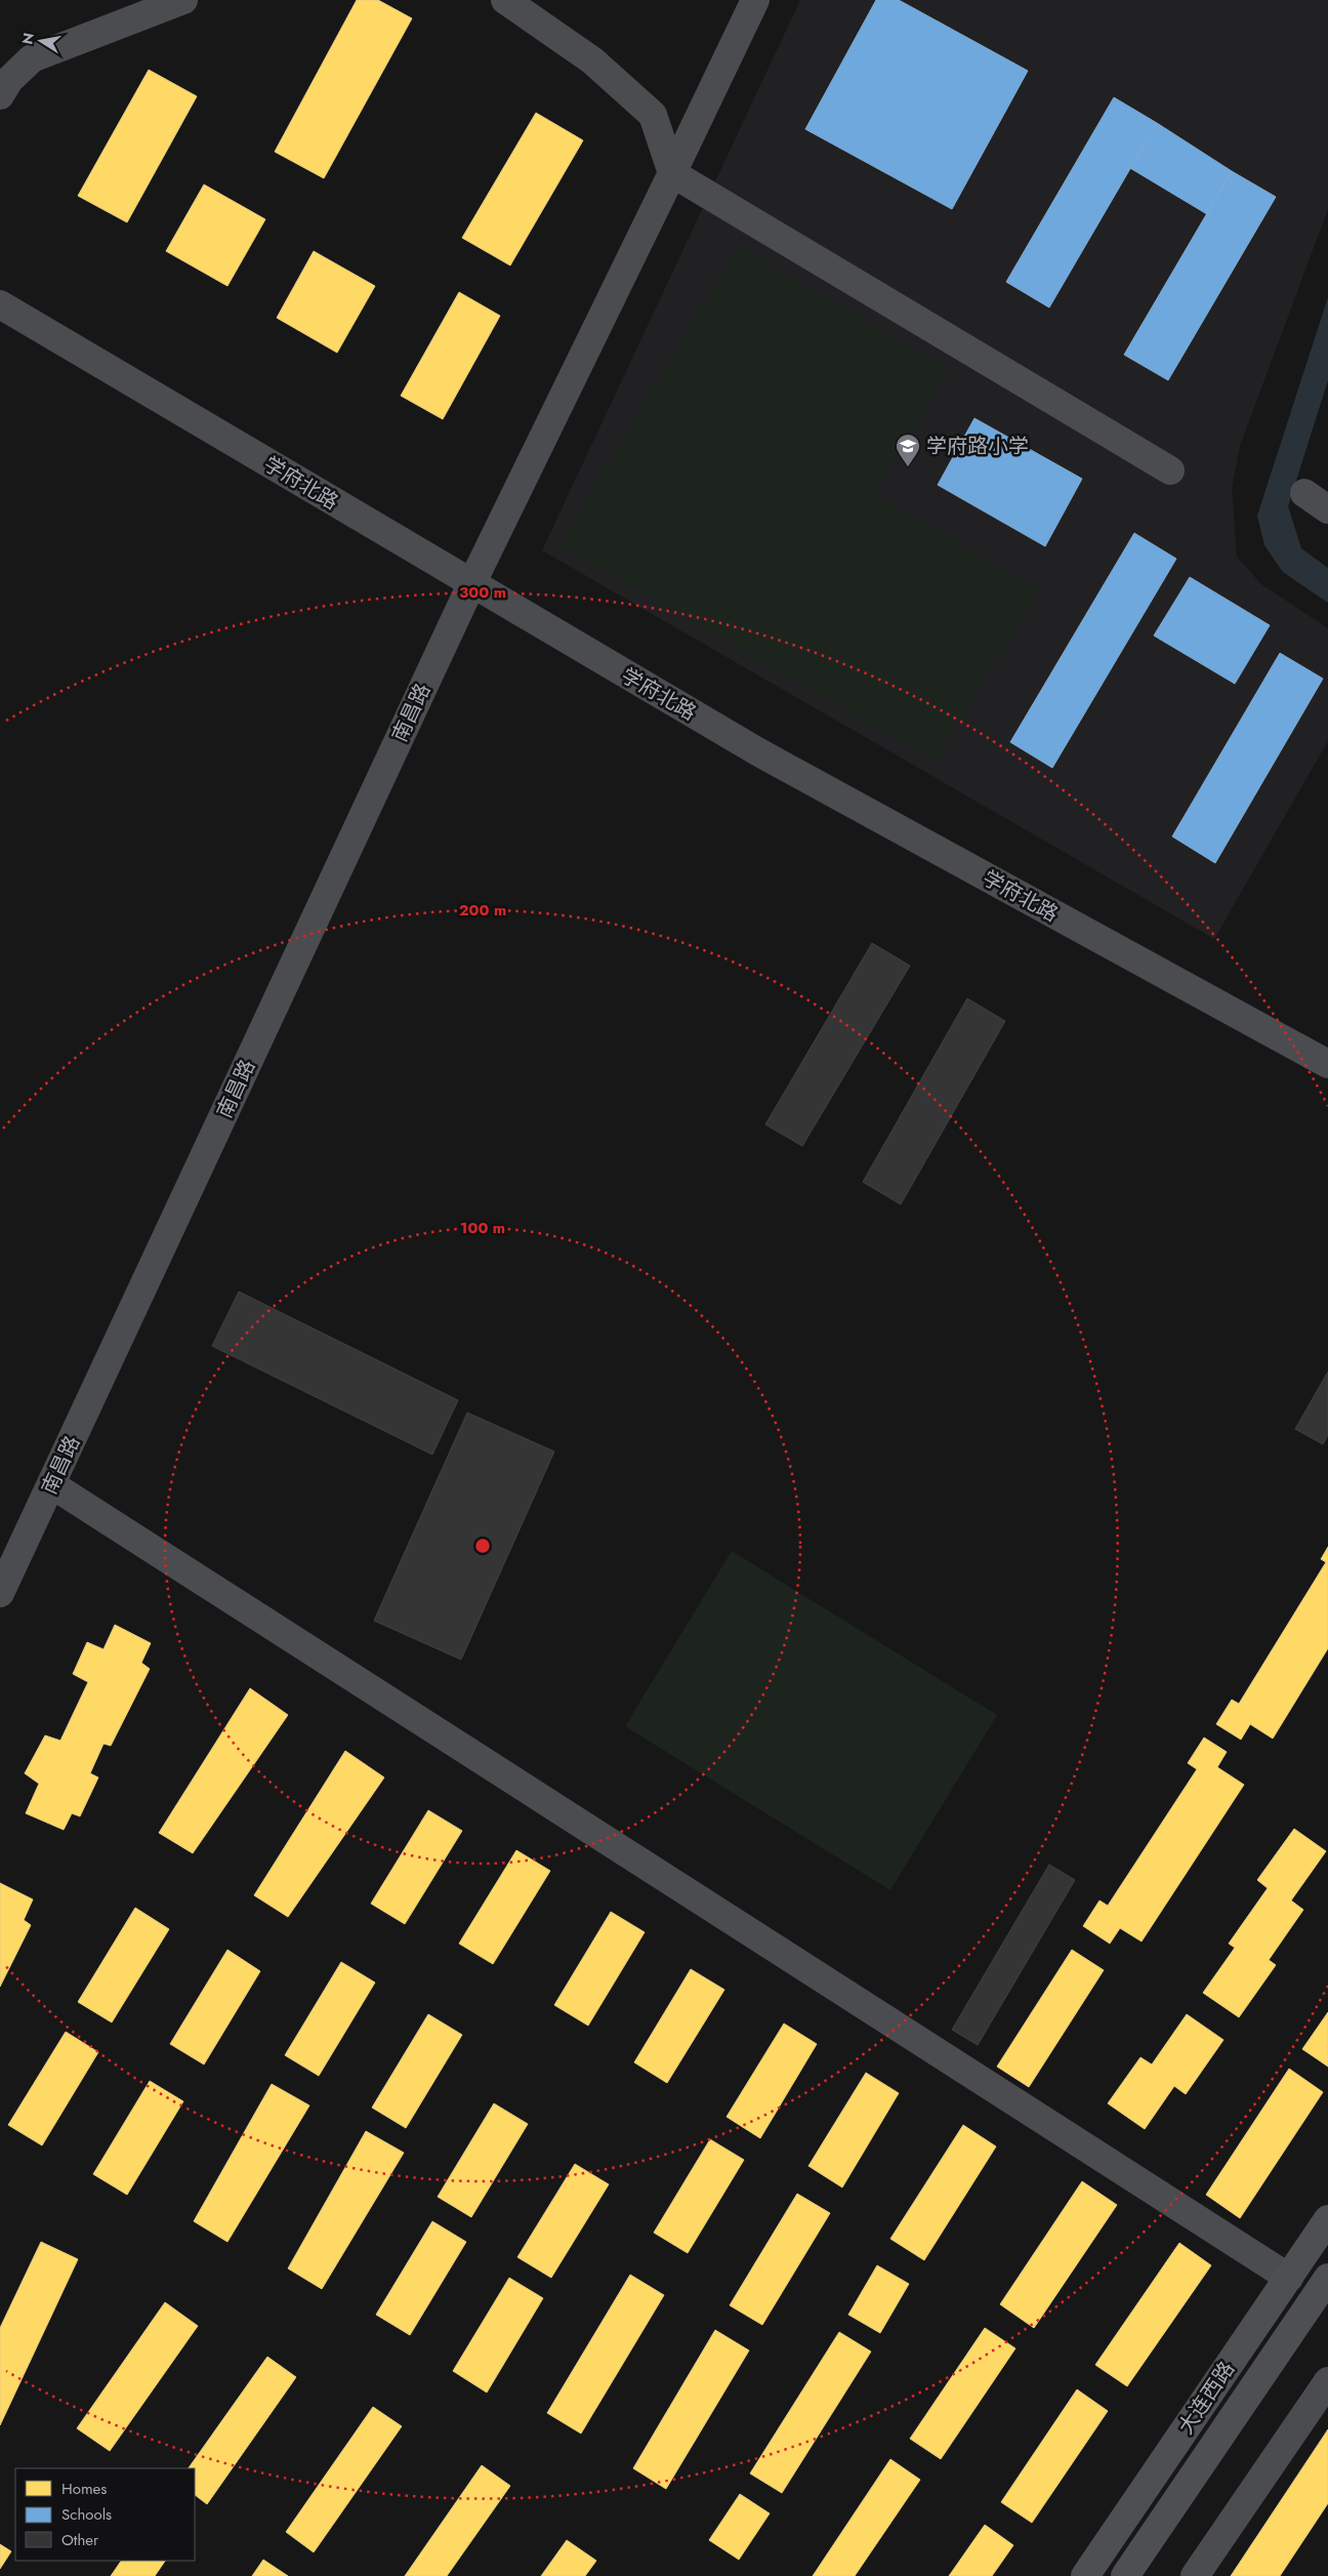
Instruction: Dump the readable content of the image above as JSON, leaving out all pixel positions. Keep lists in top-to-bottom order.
{
  "streets": {
    "main road": ["大连西路"],
    "street": ["学府北路", "南昌路"]
  },
  "crossings": [
    ["学府北路", "南昌路"]
  ],
  "places": {
    "school or university": ["学府路小学"]
  },
  "legend": ["Homes", "Schools", "Other"],
  "north": "left",
  "rings": ["300 m", "200 m", "100 m"]
}
